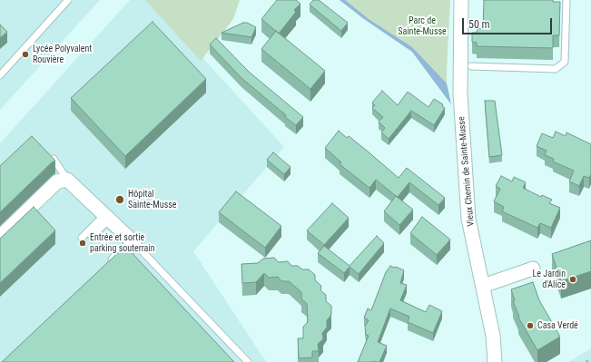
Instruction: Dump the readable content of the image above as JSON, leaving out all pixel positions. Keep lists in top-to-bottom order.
{
  "streets": {
    "street": ["Vieux Chemin de Sainte-Musse"]
  },
  "parks": ["Parc de Sainte-Musse"],
  "places": [
    "Lycée Polyvalent Rouvière",
    "Hôpital Sainte-Musse",
    "Entrée et sortie parking souterrain",
    "Le Jardin d'Alice",
    "Casa Verdé"
  ],
  "scale_bar": "50 m"
}
